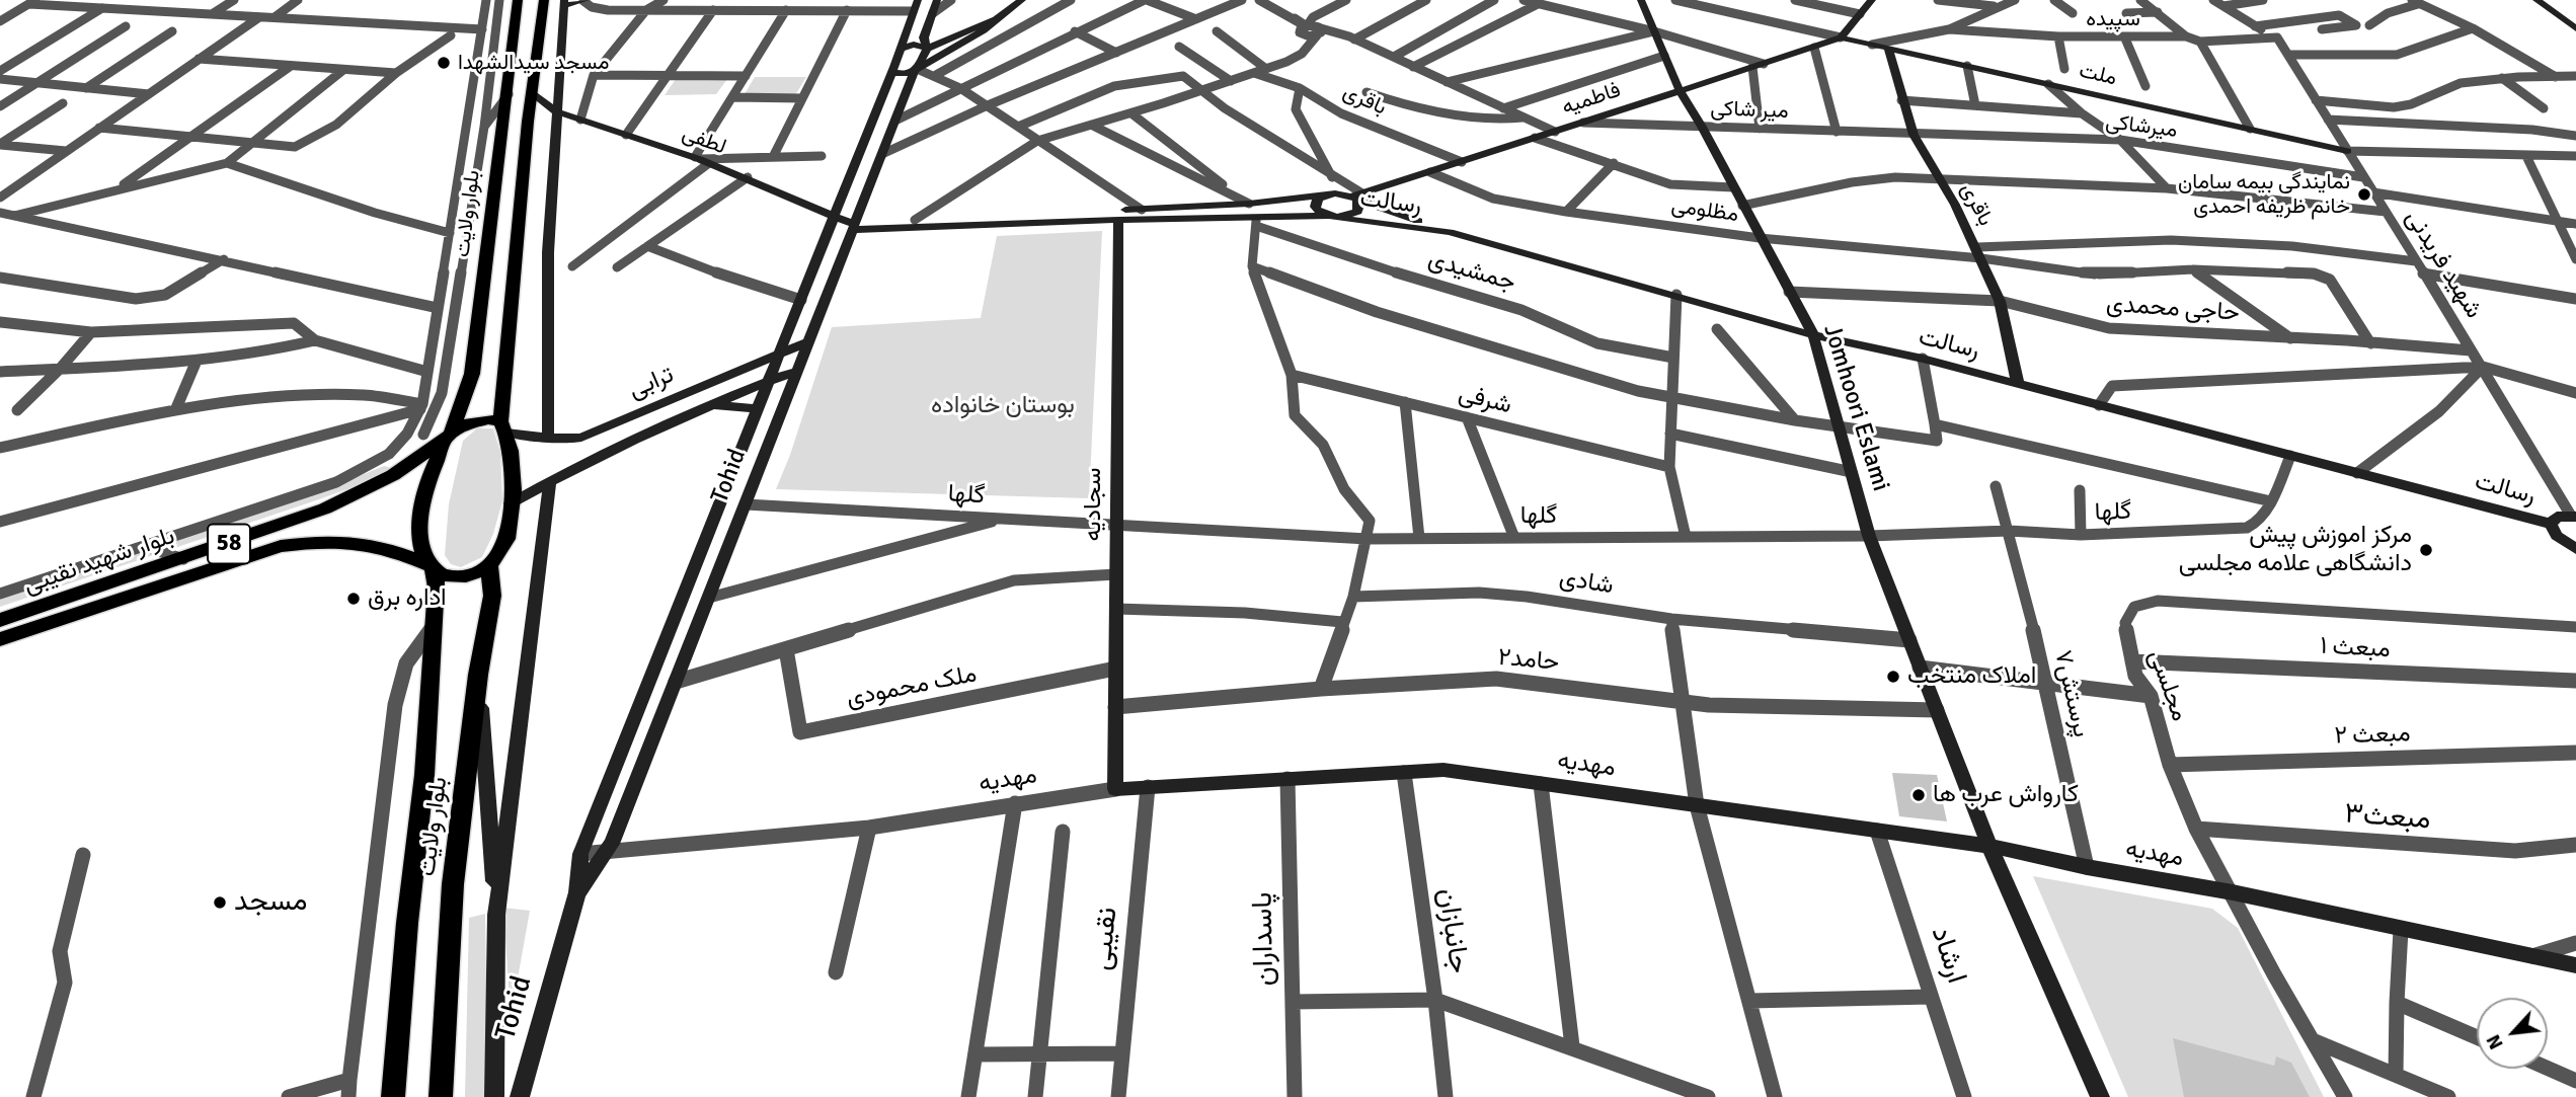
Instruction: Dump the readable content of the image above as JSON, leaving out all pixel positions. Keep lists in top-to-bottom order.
{
  "streets": {
    "main road": ["بلوار ولایت", "58", "بلوار شهید نقیبی"],
    "street": [
      "سپیده",
      "ملت",
      "فاطمیه",
      "باقری",
      "میر شاکی",
      "میرشاکی",
      "لطفی",
      "رسالت",
      "مظلومی",
      "شهید فریدنی",
      "جمشیدی",
      "حاجی محمدی",
      "ترابی",
      "شرفی",
      "Jomhoori Eslami",
      "Tohid",
      "گلها",
      "سجادیه",
      "شادی",
      "مبعث ۱",
      "حامد۲",
      "مجلسی",
      "ملک محمودی",
      "پرستش۷",
      "مبعث ۲",
      "مهدیه",
      "مبعث۳",
      "جانبازان",
      "نقیبی",
      "پاسداران",
      "ارشاد"
    ]
  },
  "crossings": [
    ["سپیده", "شهید فریدنی"],
    ["ملت", "فاطمیه"],
    ["ملت", "باقری"],
    ["ملت", "شهید فریدنی"],
    ["فاطمیه", "باقری"],
    ["فاطمیه", "میر شاکی"],
    ["فاطمیه", "مظلومی"],
    ["فاطمیه", "Jomhoori Eslami"],
    ["باقری", "میر شاکی"],
    ["باقری", "میرشاکی"],
    ["باقری", "رسالت"],
    ["باقری", "مظلومی"],
    ["باقری", "حاجی محمدی"],
    ["میر شاکی", "میرشاکی"],
    ["میر شاکی", "Jomhoori Eslami"],
    ["میرشاکی", "شهید فریدنی"],
    ["لطفی", "رسالت"],
    ["لطفی", "بلوار ولایت"],
    ["لطفی", "Tohid"],
    ["رسالت", "جمشیدی"],
    ["رسالت", "Jomhoori Eslami"],
    ["رسالت", "Tohid"],
    ["رسالت", "گلها"],
    ["رسالت", "سجادیه"],
    ["مظلومی", "حاجی محمدی"],
    ["مظلومی", "Jomhoori Eslami"],
    ["بلوار ولایت", "ترابی"],
    ["بلوار ولایت", "بلوار شهید نقیبی"],
    ["شهید فریدنی", "حاجی محمدی"],
    ["حاجی محمدی", "Jomhoori Eslami"],
    ["ترابی", "Tohid"],
    ["ترابی", "بلوار شهید نقیبی"],
    ["Jomhoori Eslami", "گلها"],
    ["Jomhoori Eslami", "شادی"],
    ["Jomhoori Eslami", "حامد۲"],
    ["Jomhoori Eslami", "مهدیه"],
    ["Tohid", "گلها"],
    ["Tohid", "مهدیه"],
    ["گلها", "سجادیه"],
    ["گلها", "پرستش۷"],
    ["سجادیه", "حامد۲"],
    ["سجادیه", "ملک محمودی"],
    ["سجادیه", "مهدیه"],
    ["مبعث ۱", "مجلسی"],
    ["مجلسی", "مبعث ۲"],
    ["مجلسی", "مهدیه"],
    ["مجلسی", "مبعث۳"],
    ["پرستش۷", "مهدیه"],
    ["مهدیه", "جانبازان"],
    ["مهدیه", "نقیبی"],
    ["مهدیه", "پاسداران"],
    ["مهدیه", "ارشاد"]
  ],
  "parks": ["بوستان خانواده"],
  "places": [
    "مسجد سیدالشهدا",
    "نمایندگی بیمه سامان خانم ظریفه احمدی",
    "مرکز اموزش پیش دانشگاهی علامه مجلسی",
    "اداره برق",
    "املاک منتخب",
    "کارواش عرب ها",
    "مسجد"
  ],
  "north": "bottom left"
}
